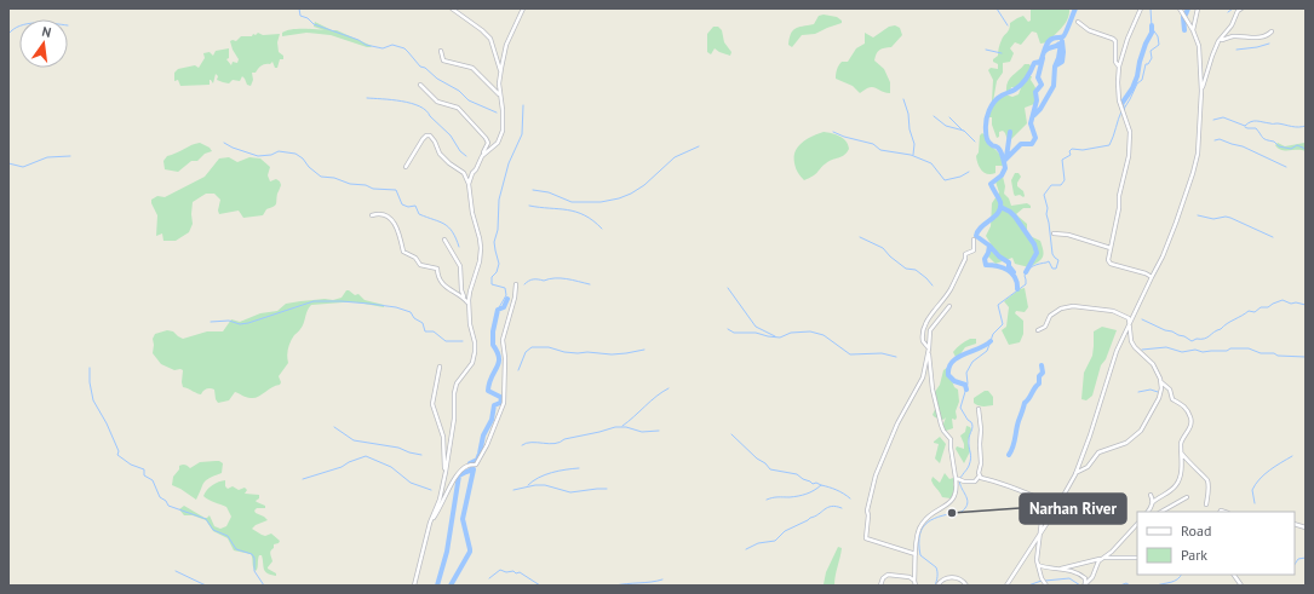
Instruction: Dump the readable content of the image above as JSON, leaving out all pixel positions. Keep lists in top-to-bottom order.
{
  "places": ["Narhan River"],
  "legend": ["Road", "Park"],
  "north": "top"
}
